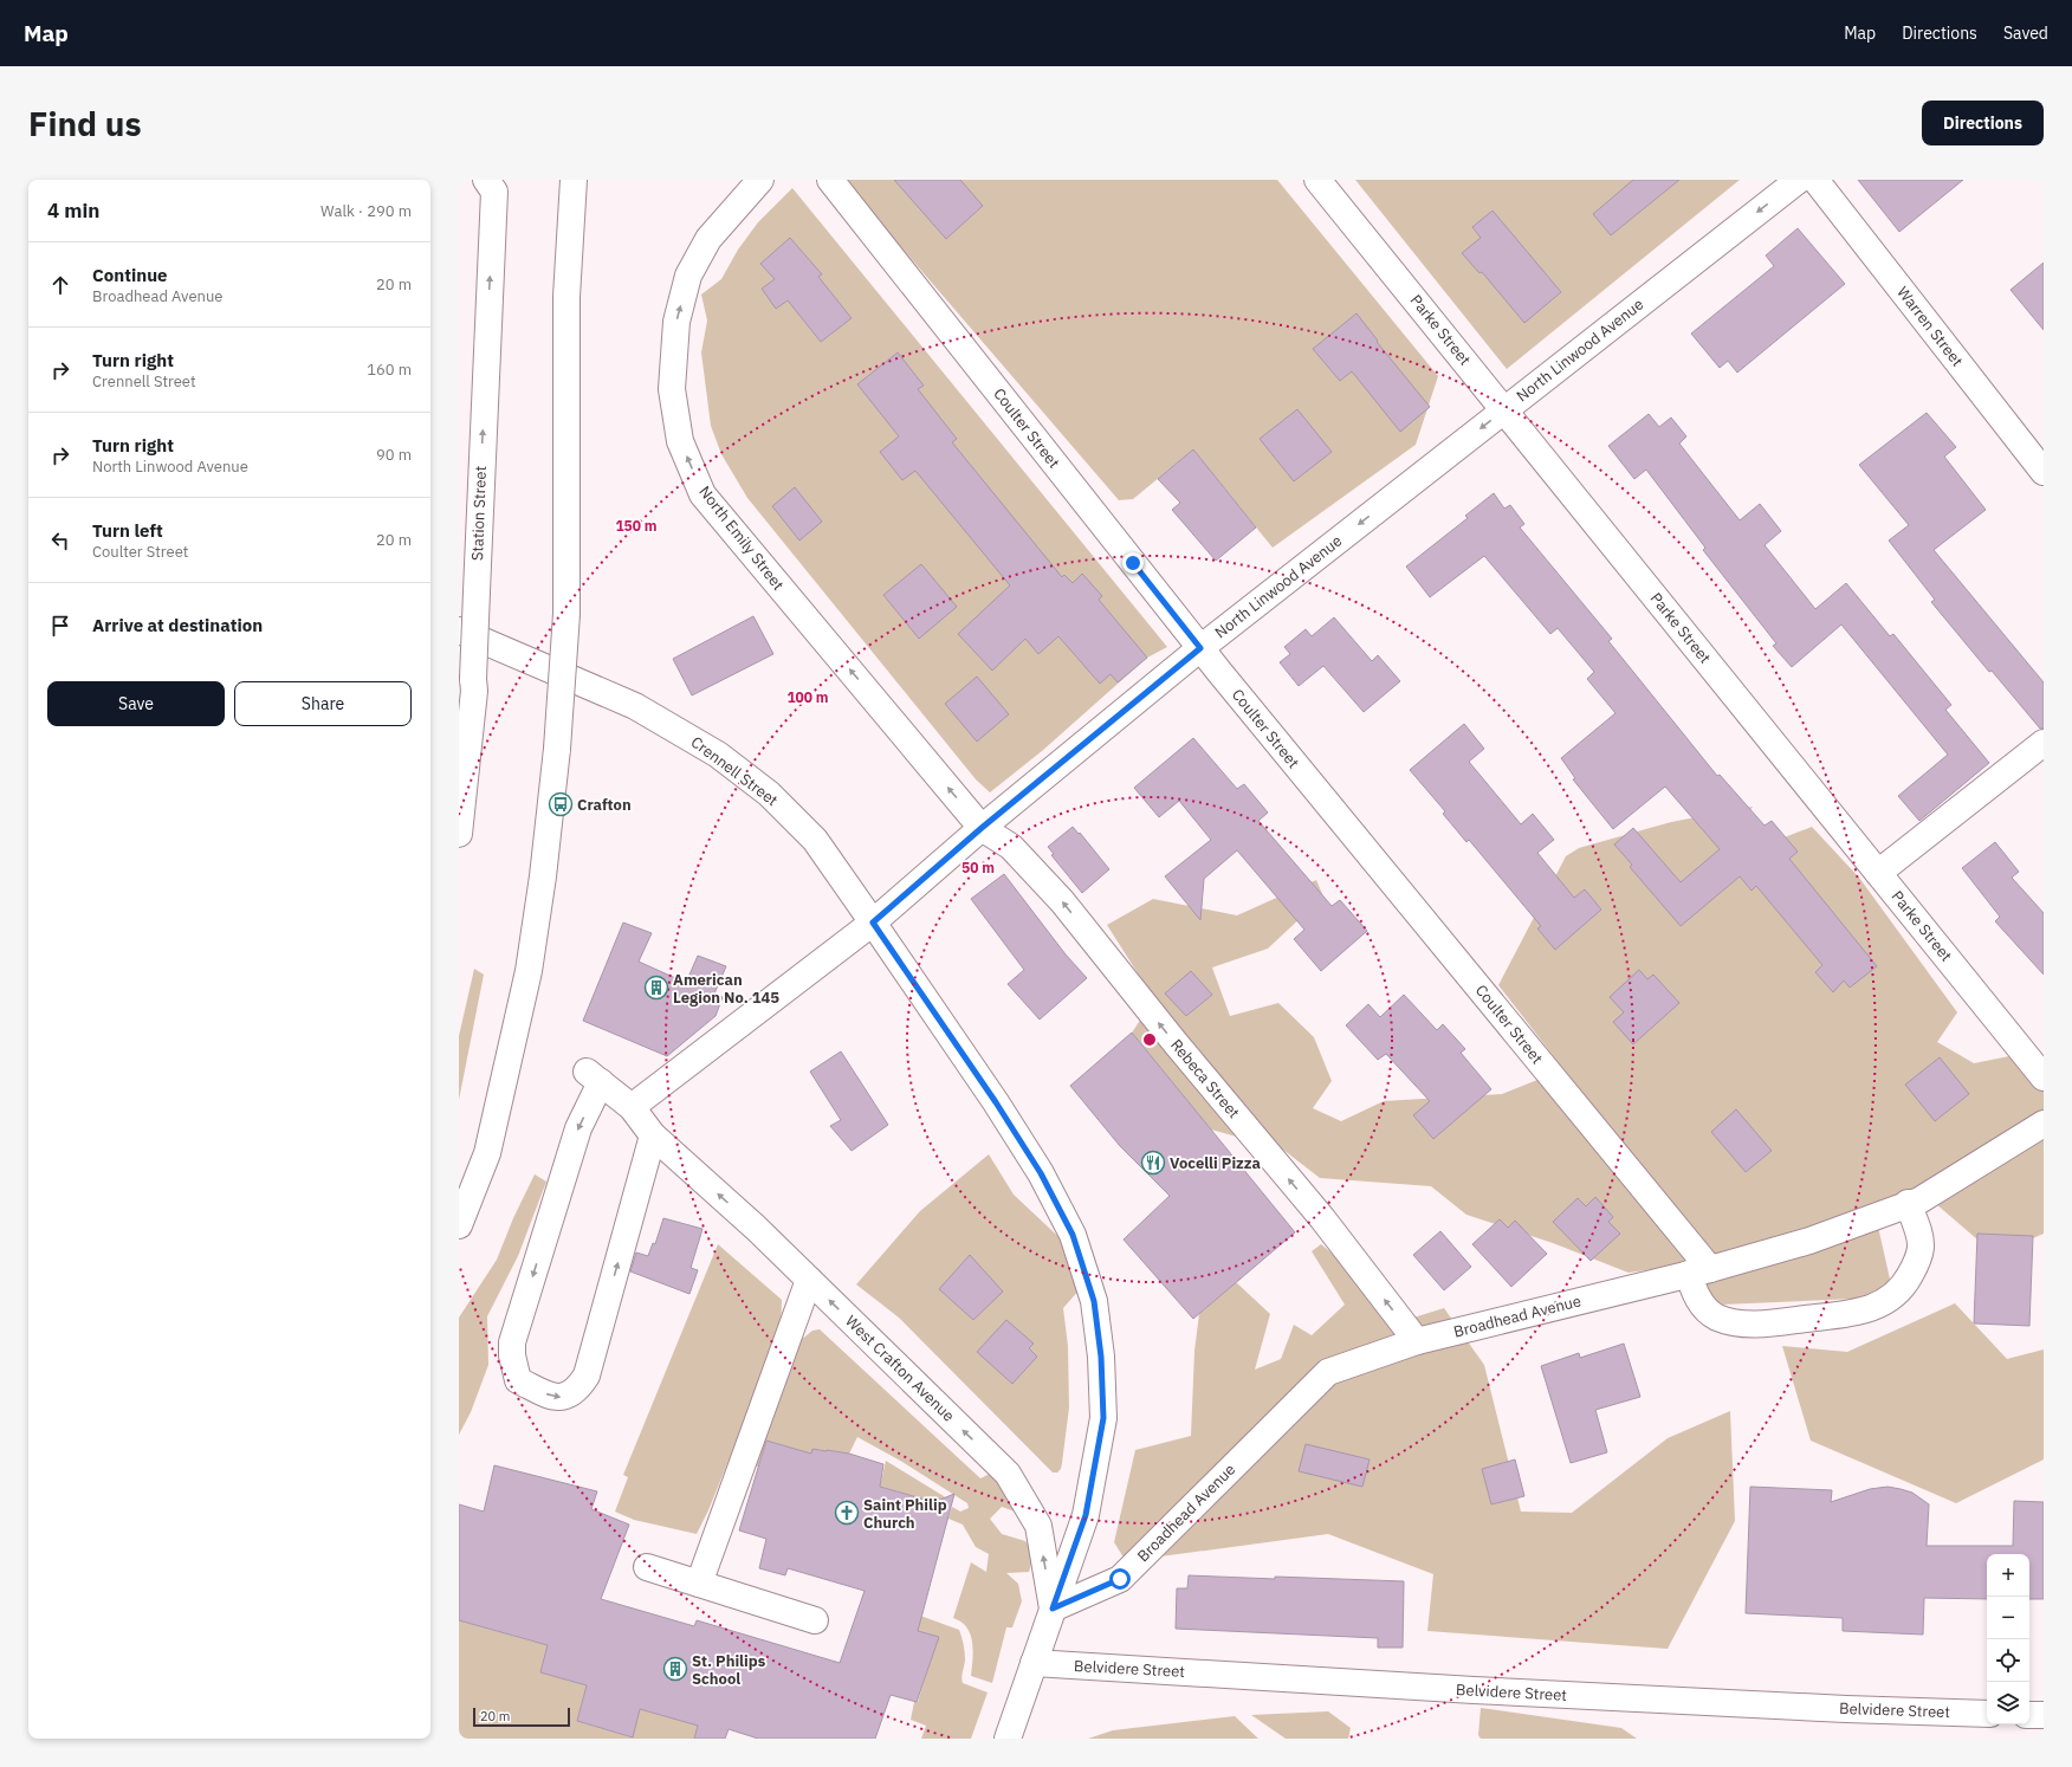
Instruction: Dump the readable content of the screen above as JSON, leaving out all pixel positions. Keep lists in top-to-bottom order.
{
  "streets": {
    "street": [
      "Warren Street",
      "Parke Street",
      "North Linwood Avenue",
      "Coulter Street",
      "Station Street",
      "North Emily Street",
      "Crennell Street",
      "Rebeca Street",
      "Broadhead Avenue",
      "West Crafton Avenue",
      "Belvidere Street"
    ]
  },
  "crossings": [
    ["Parke Street", "North Linwood Avenue"],
    ["North Linwood Avenue", "Coulter Street"],
    ["North Linwood Avenue", "North Emily Street"],
    ["North Linwood Avenue", "Crennell Street"],
    ["North Linwood Avenue", "Rebeca Street"],
    ["North Linwood Avenue", "West Crafton Avenue"],
    ["Coulter Street", "Broadhead Avenue"],
    ["North Emily Street", "Rebeca Street"],
    ["Crennell Street", "Broadhead Avenue"],
    ["Crennell Street", "West Crafton Avenue"],
    ["Rebeca Street", "Broadhead Avenue"],
    ["Broadhead Avenue", "West Crafton Avenue"],
    ["West Crafton Avenue", "Belvidere Street"]
  ],
  "one_way": ["North Linwood Avenue", "Rebeca Street"],
  "places": {
    "bus stop": ["Crafton"],
    "building": ["American Legion No. 145", "St. Philips School"],
    "restaurant": ["Vocelli Pizza"],
    "church": ["Saint Philip Church"]
  },
  "scale_bar": "20 m",
  "page": {
    "header": "Map",
    "nav": ["Map", "Directions", "Saved"],
    "buttons": [
      "Directions",
      ["Save", "Share"]
    ],
    "title": "Find us",
    "heading": ["4 min", "Walk · 290 m"],
    "list": [
      ["Continue", "Broadhead Avenue", "20 m"],
      ["Turn right", "Crennell Street", "160 m"],
      ["Turn right", "North Linwood Avenue", "90 m"],
      ["Turn left", "Coulter Street", "20 m"],
      "Arrive at destination"
    ],
    "map_buttons": ["+", "−"],
    "scale": "20 m"
  },
  "rings": ["150 m", "100 m", "50 m"]
}
